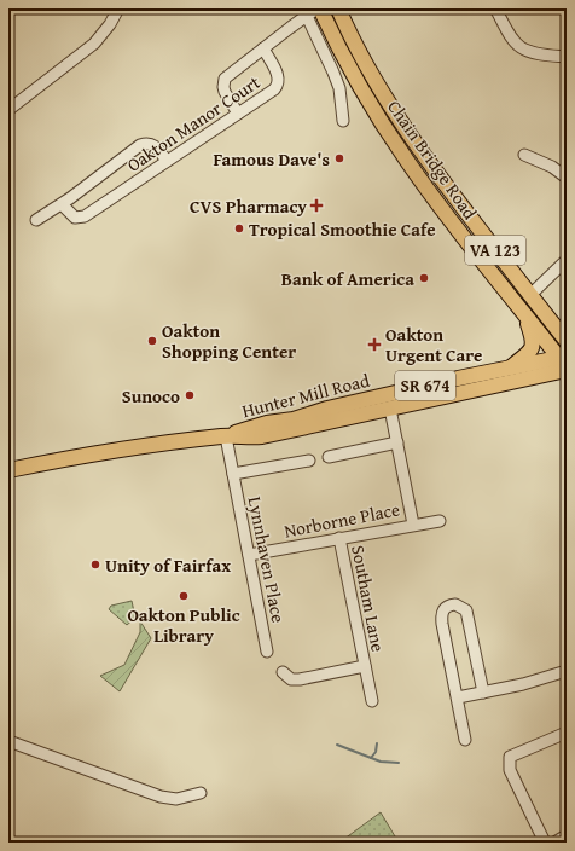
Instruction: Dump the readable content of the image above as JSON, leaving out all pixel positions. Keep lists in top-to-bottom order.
{
  "streets": {
    "main road": [
      "Chain Bridge Road",
      "VA 123",
      "SR 674",
      "Hunter Mill Road"
    ],
    "street": [
      "Oakton Manor Court",
      "Norborne Place",
      "Lynnhaven Place",
      "Southam Lane"
    ]
  },
  "crossings": [
    ["Oakton Manor Court", "Chain Bridge Road"],
    ["Chain Bridge Road", "Hunter Mill Road"],
    ["Hunter Mill Road", "Norborne Place"],
    ["Hunter Mill Road", "Lynnhaven Place"],
    ["Norborne Place", "Lynnhaven Place"],
    ["Norborne Place", "Southam Lane"]
  ],
  "places": {
    "other": [
      "Famous Dave's",
      "Tropical Smoothie Cafe",
      "Bank of America",
      "Oakton Shopping Center",
      "Sunoco",
      "Unity of Fairfax",
      "Oakton Public Library"
    ],
    "health": ["CVS Pharmacy", "Oakton Urgent Care"]
  }
}
